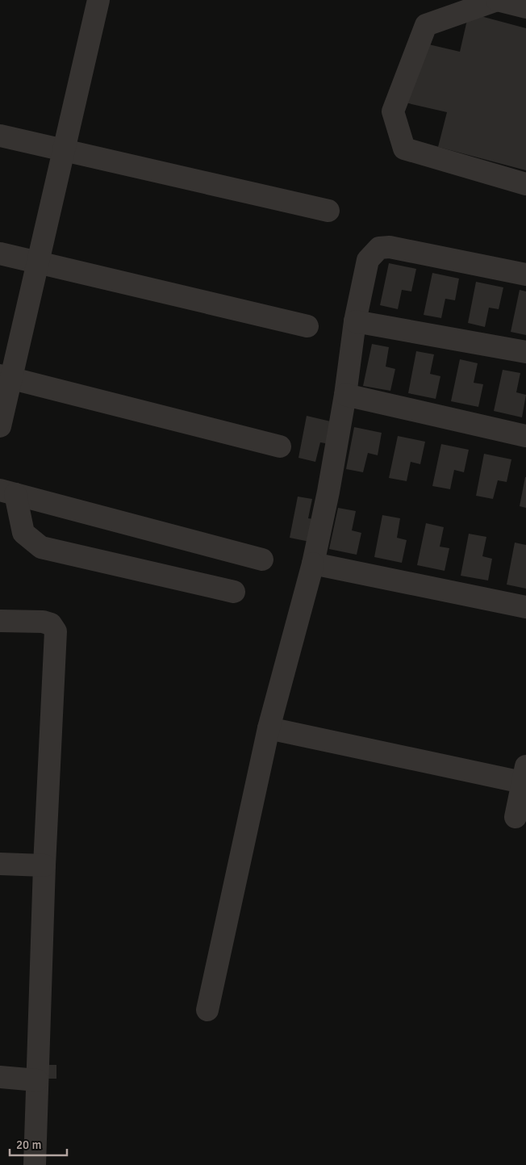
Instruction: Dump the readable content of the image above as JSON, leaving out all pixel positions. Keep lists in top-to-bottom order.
{
  "scale_bar": "20 m"
}
